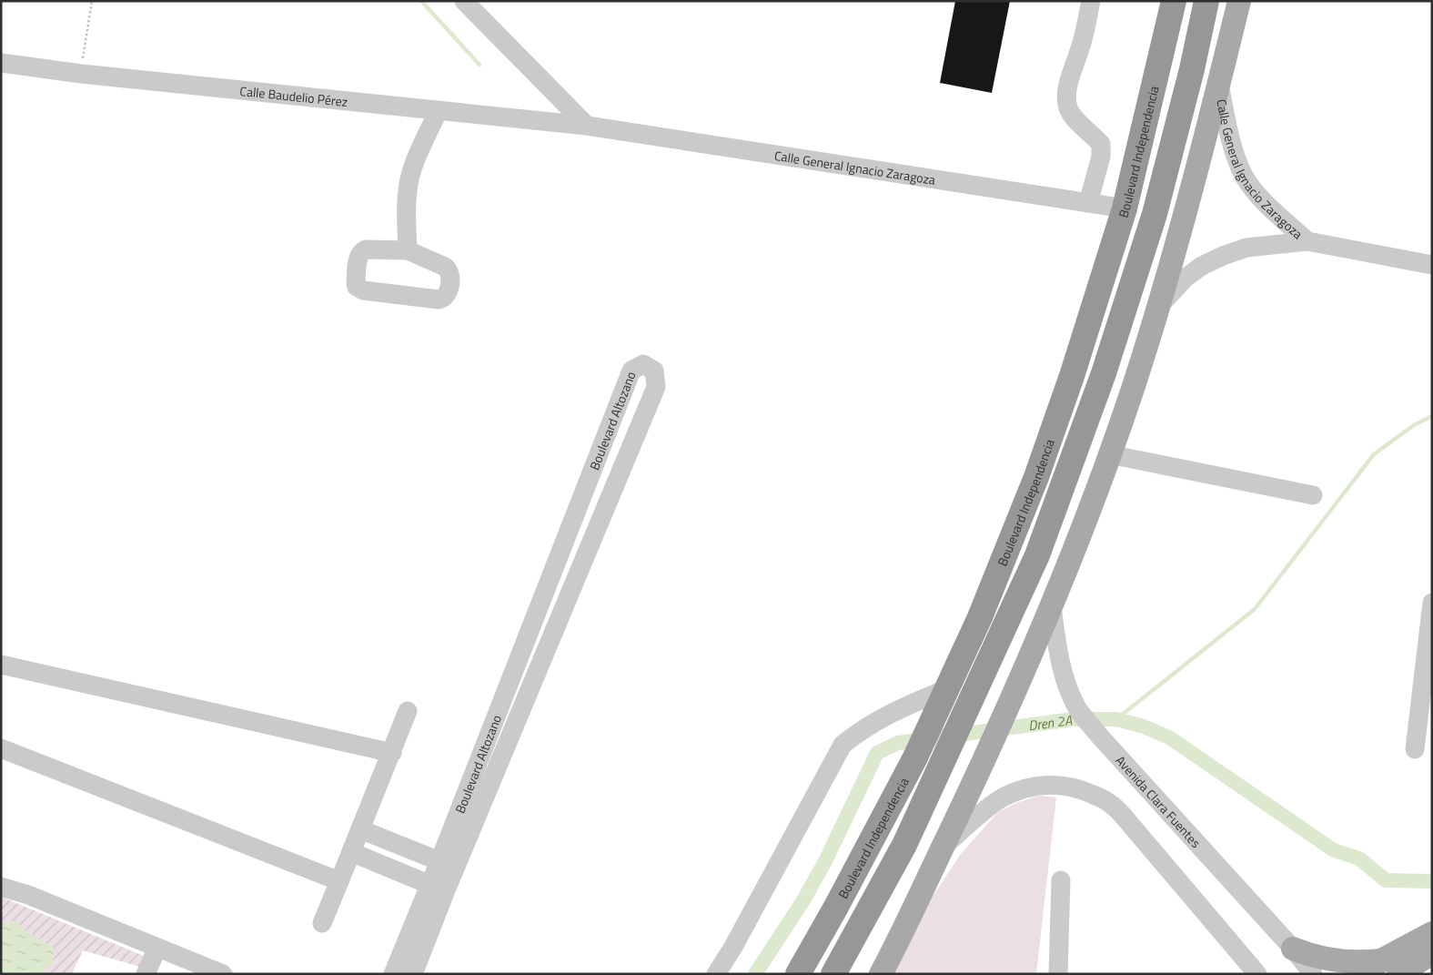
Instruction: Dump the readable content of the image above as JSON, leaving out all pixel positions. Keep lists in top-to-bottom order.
{
  "streets": {
    "highway": ["Boulevard Independencia"],
    "street": [
      "Calle Baudelio Pérez",
      "Calle General Ignacio Zaragoza",
      "Boulevard Altozano",
      "Avenida Clara Fuentes"
    ]
  },
  "crossings": [
    ["Calle Baudelio Pérez", "Calle General Ignacio Zaragoza"],
    ["Boulevard Independencia", "Calle General Ignacio Zaragoza"]
  ],
  "water": ["Dren 2A"]
}
